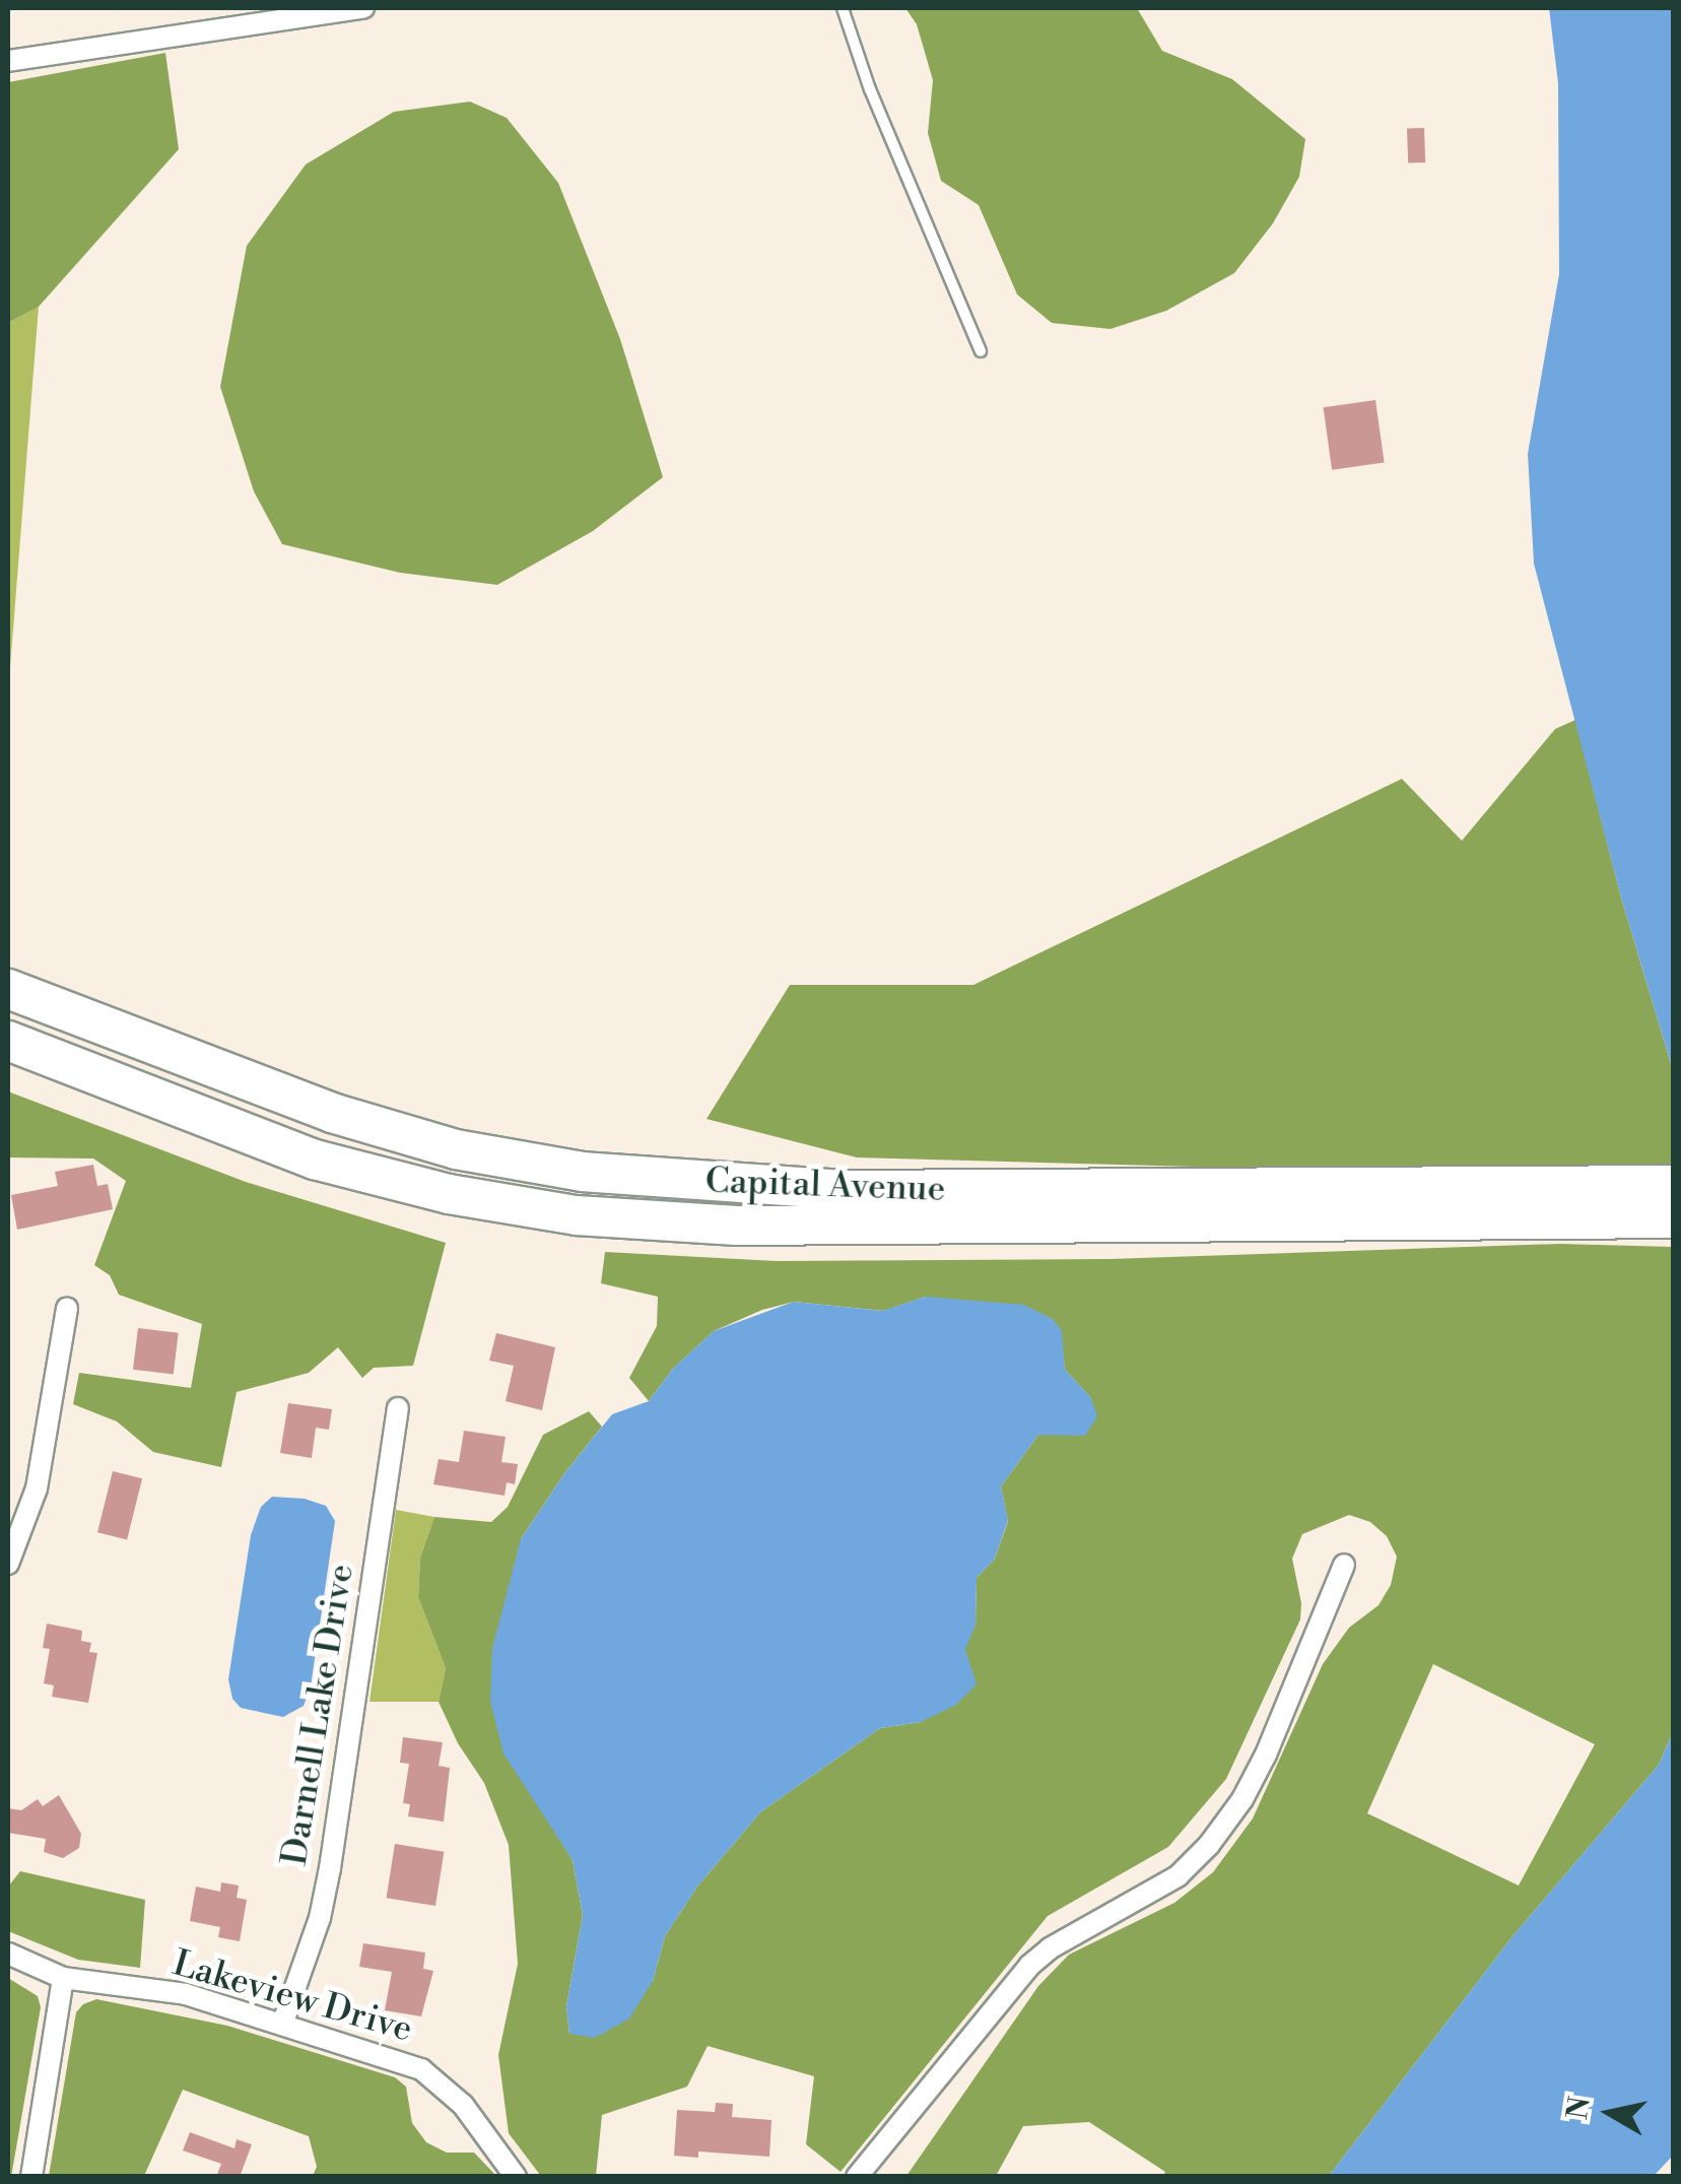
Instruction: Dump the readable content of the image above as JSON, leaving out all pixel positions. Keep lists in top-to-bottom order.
{
  "streets": {
    "highway": ["Capital Avenue"],
    "street": ["Darnell Lake Drive", "Lakeview Drive"]
  },
  "crossings": [
    ["Darnell Lake Drive", "Lakeview Drive"]
  ],
  "north": "left"
}
